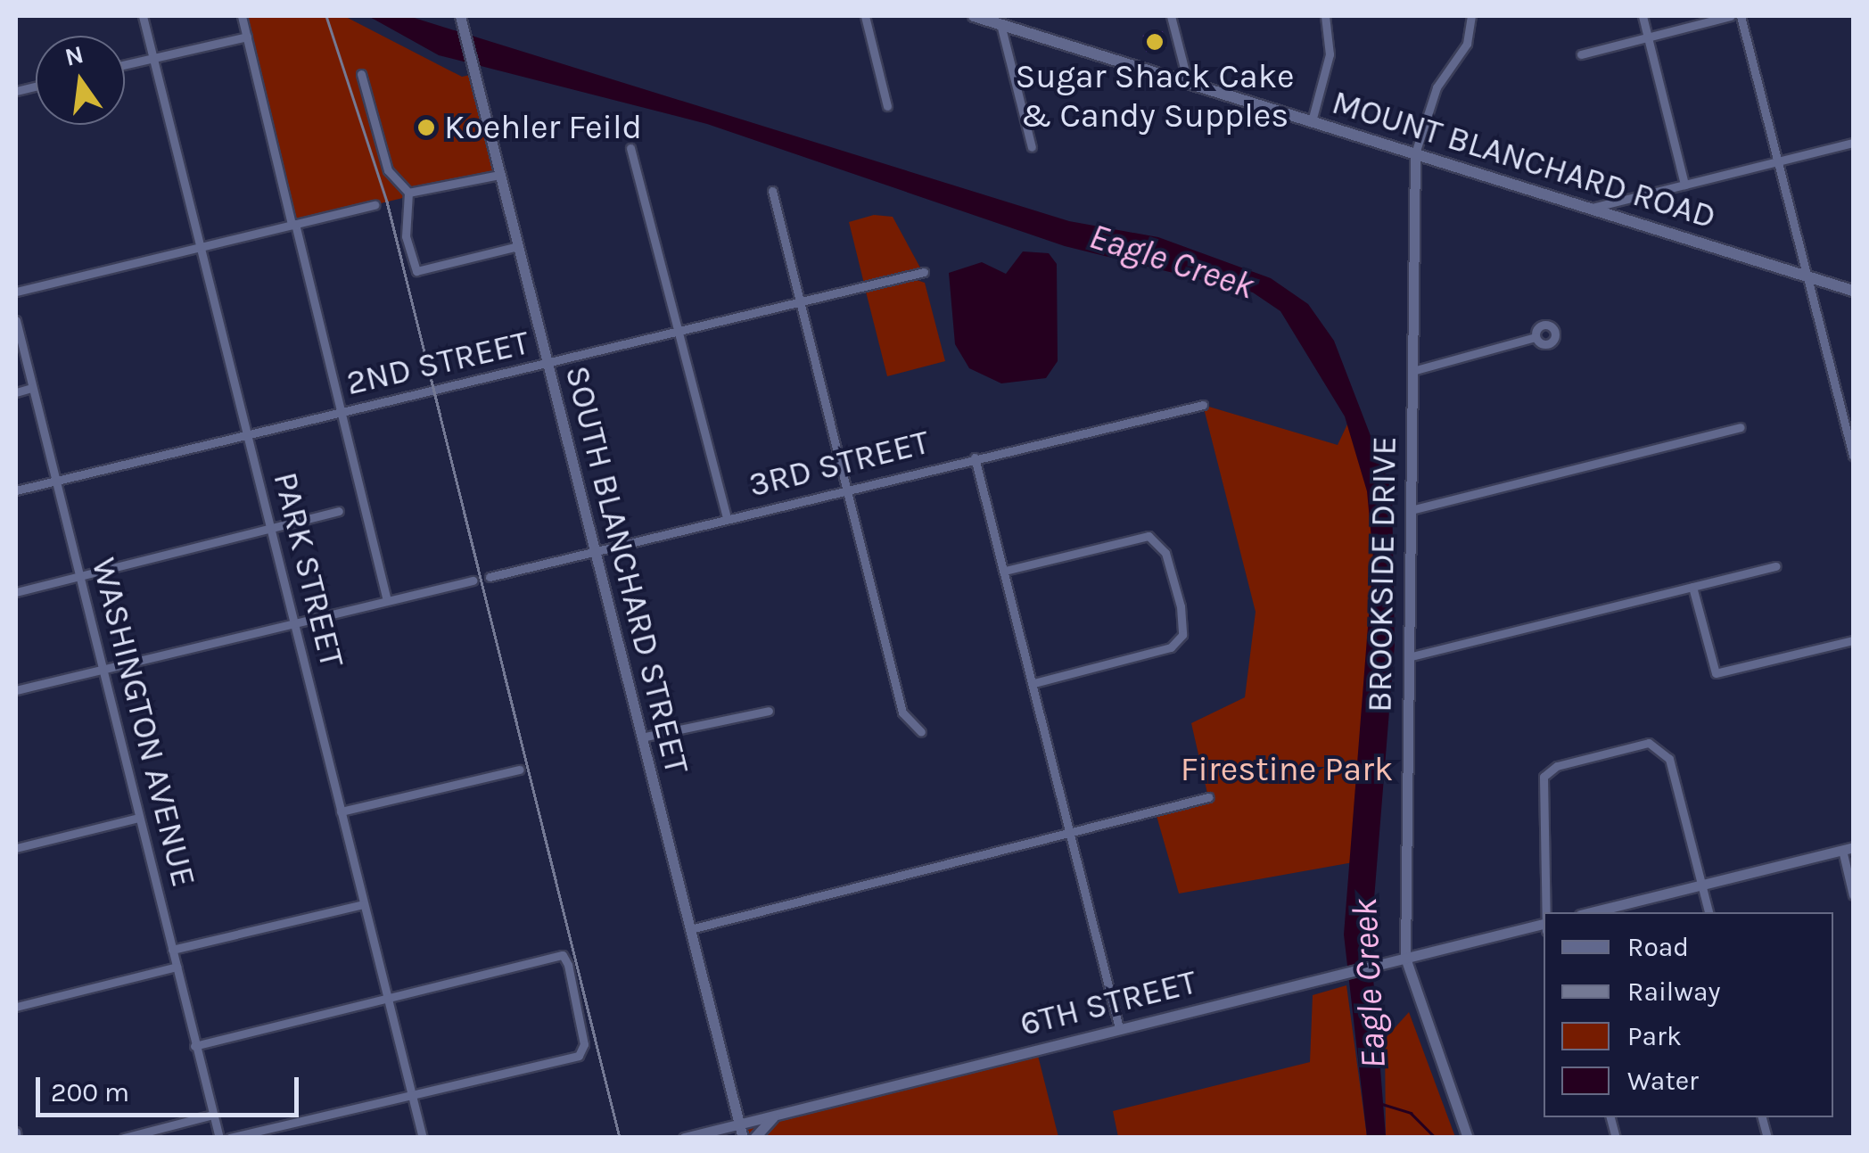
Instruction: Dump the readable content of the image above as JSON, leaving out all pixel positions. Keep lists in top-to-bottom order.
{
  "streets": {
    "main road": ["MOUNT BLANCHARD ROAD"],
    "street": [
      "2ND STREET",
      "3RD STREET",
      "PARK STREET",
      "SOUTH BLANCHARD STREET",
      "BROOKSIDE DRIVE",
      "WASHINGTON AVENUE",
      "6TH STREET"
    ]
  },
  "crossings": [
    ["MOUNT BLANCHARD ROAD", "BROOKSIDE DRIVE"],
    ["2ND STREET", "PARK STREET"],
    ["2ND STREET", "SOUTH BLANCHARD STREET"],
    ["2ND STREET", "WASHINGTON AVENUE"],
    ["3RD STREET", "SOUTH BLANCHARD STREET"],
    ["SOUTH BLANCHARD STREET", "6TH STREET"],
    ["BROOKSIDE DRIVE", "6TH STREET"]
  ],
  "water": ["Eagle Creek"],
  "parks": ["Firestine Park"],
  "places": ["Sugar Shack Cake & Candy Supples", "Koehler Feild"],
  "legend": [
    "Road",
    "Railway",
    "Park",
    "Water"
  ],
  "scale_bar": "200 m",
  "north": "top"
}
